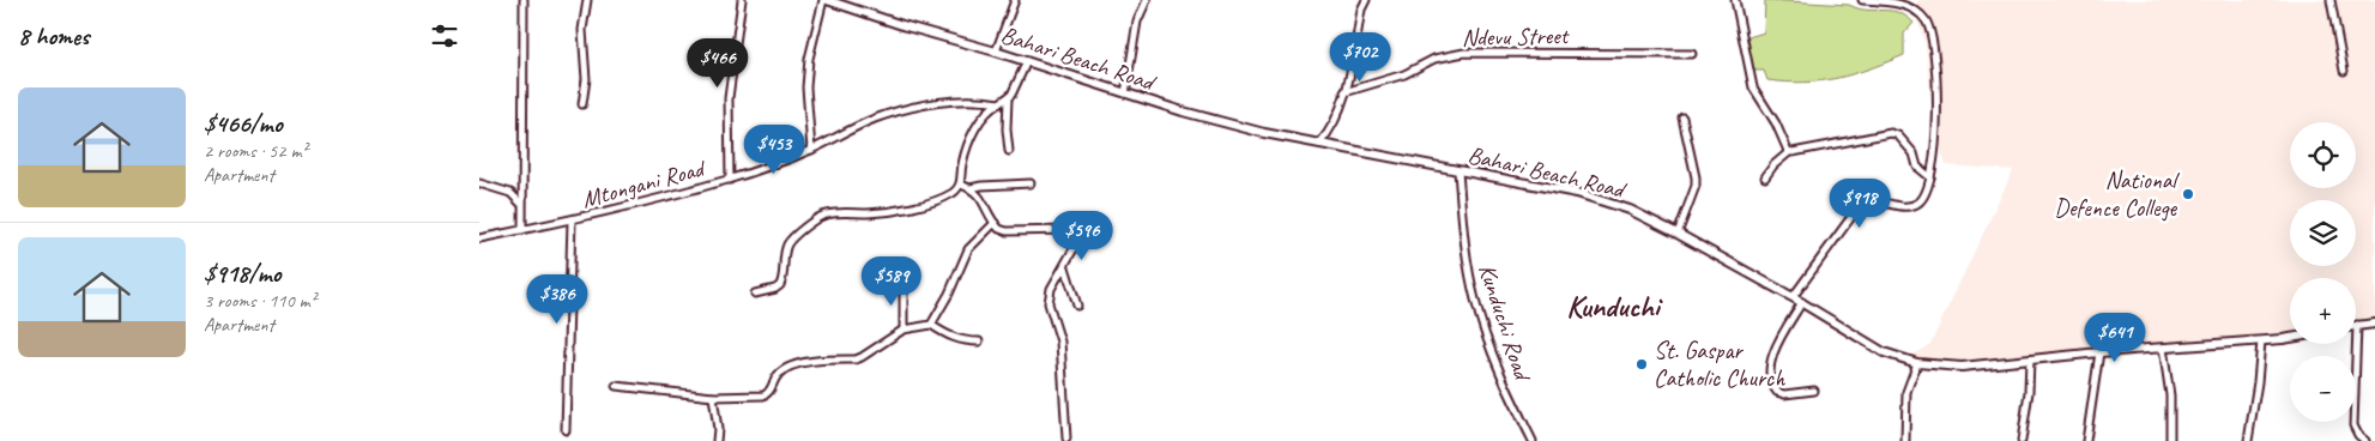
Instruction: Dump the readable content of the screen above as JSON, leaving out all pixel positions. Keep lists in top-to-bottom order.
{
  "streets": {
    "street": [
      "Ndevu Street",
      "Bahari Beach Road",
      "Mtongani Road",
      "Kunduchi Road"
    ]
  },
  "crossings": [
    ["Bahari Beach Road", "Kunduchi Road"]
  ],
  "districts": ["Kunduchi"],
  "places": ["National Defence College", "St. Gaspar Catholic Church"],
  "page": {
    "heading": "8 homes",
    "price": [
      "$702",
      "$466",
      "$453",
      "$918",
      "$596",
      "$589",
      "$386",
      "$641"
    ],
    "list": [
      {
        "name": "$466/mo",
        "note": "2 rooms · 52 m² · Apartment"
      },
      {
        "name": "$918/mo",
        "note": "3 rooms · 110 m² · Apartment"
      }
    ],
    "map_buttons": ["+", "−"]
  }
}
